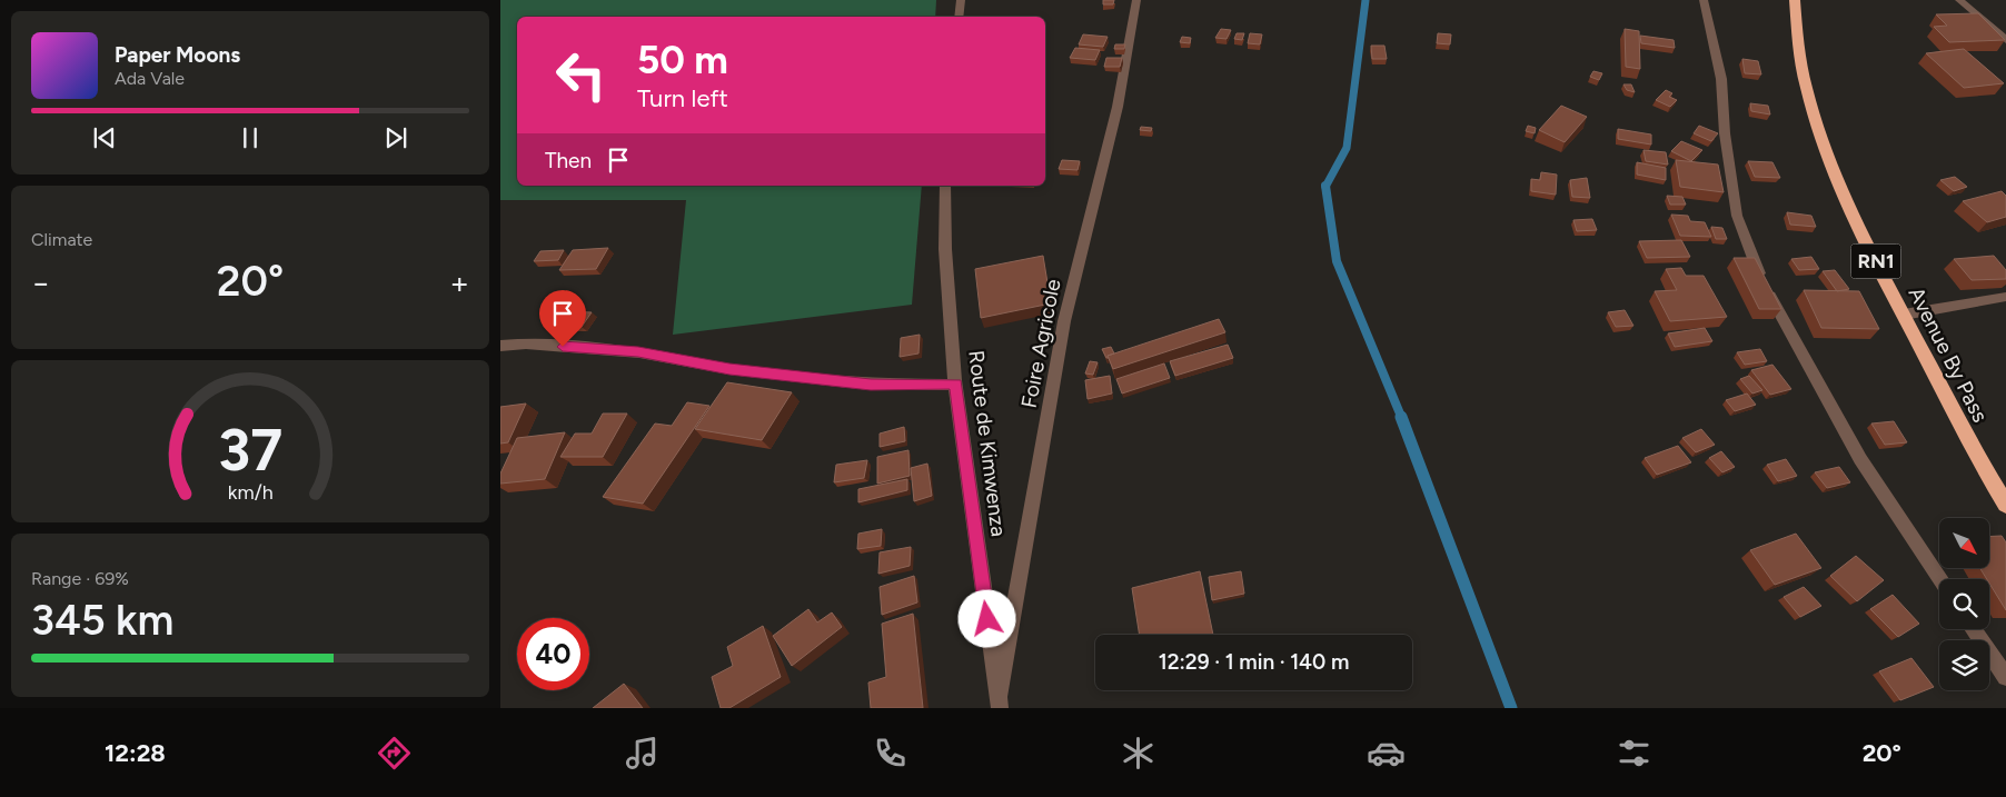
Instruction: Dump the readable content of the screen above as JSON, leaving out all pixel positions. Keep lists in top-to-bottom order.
{
  "streets": {
    "highway": ["RN1", "Avenue By Pass"],
    "street": ["Foire Agricole", "Route de Kimwenza"]
  },
  "crossings": [
    ["Foire Agricole", "Route de Kimwenza"]
  ],
  "north": "bottom right",
  "page": {
    "turn": ["50 m", "Turn left"],
    "song": ["Paper Moons", "Ada Vale"],
    "then": "Then",
    "tile": [
      "Climate",
      ["Range · 69%", "345 km"]
    ],
    "heat": ["−", "20°", "+"],
    "limit": "40",
    "trip": "12:29 · 1 min · 140 m",
    "tabs": ["12:28", "20°"],
    "gauge": ["37", "km/h"]
  }
}
